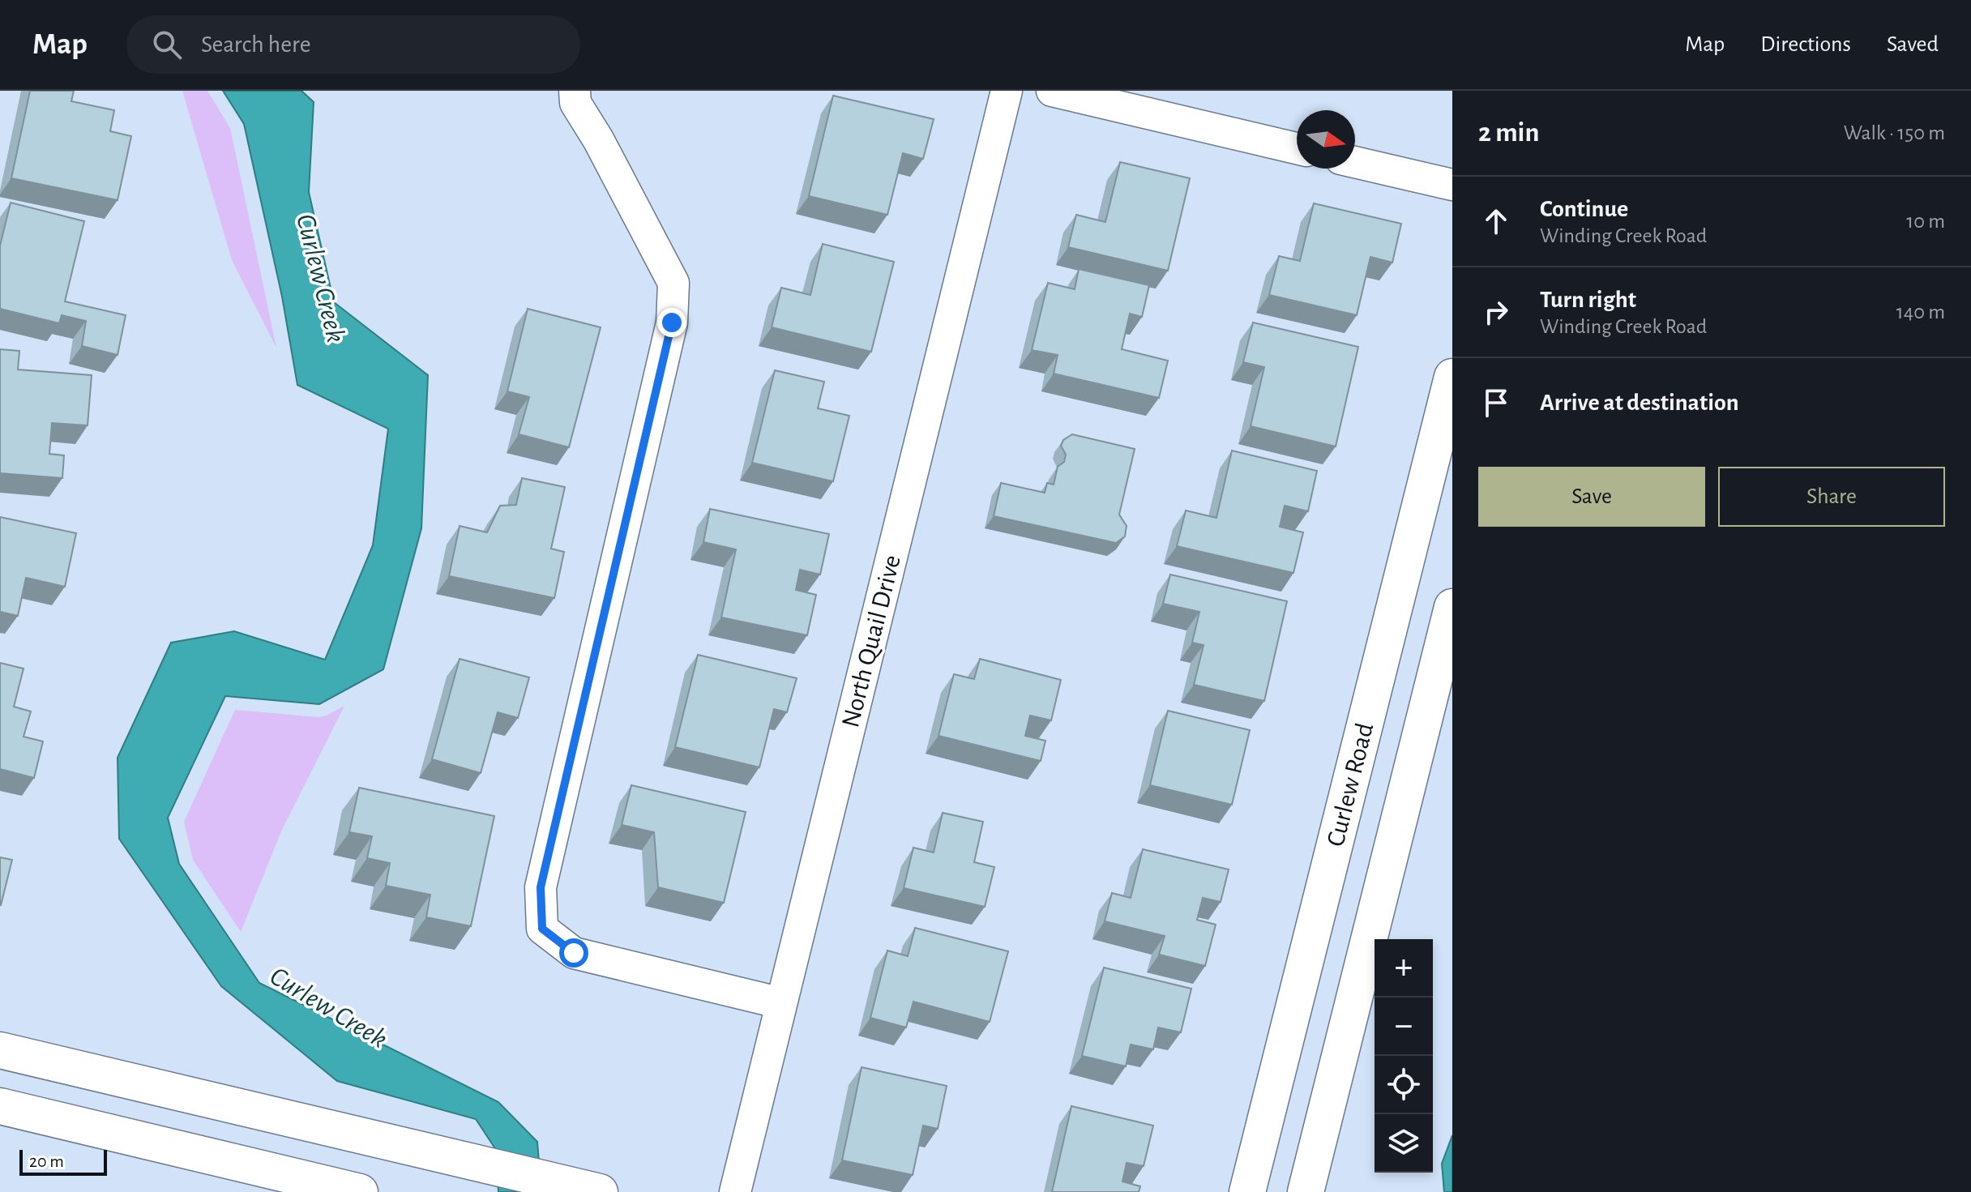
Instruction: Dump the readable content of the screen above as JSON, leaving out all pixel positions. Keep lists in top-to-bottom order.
{
  "streets": {
    "main road": ["Curlew Road"],
    "street": ["North Quail Drive"]
  },
  "water": ["Curlew Creek"],
  "scale_bar": "20 m",
  "north": "right",
  "page": {
    "header": "Map",
    "search": "Search here",
    "nav": ["Map", "Directions", "Saved"],
    "heading": ["2 min", "Walk · 150 m"],
    "list": [
      ["Continue", "Winding Creek Road", "10 m"],
      ["Turn right", "Winding Creek Road", "140 m"],
      "Arrive at destination"
    ],
    "buttons": ["Save", "Share"],
    "map_buttons": ["+", "−"],
    "scale": "20 m"
  }
}
